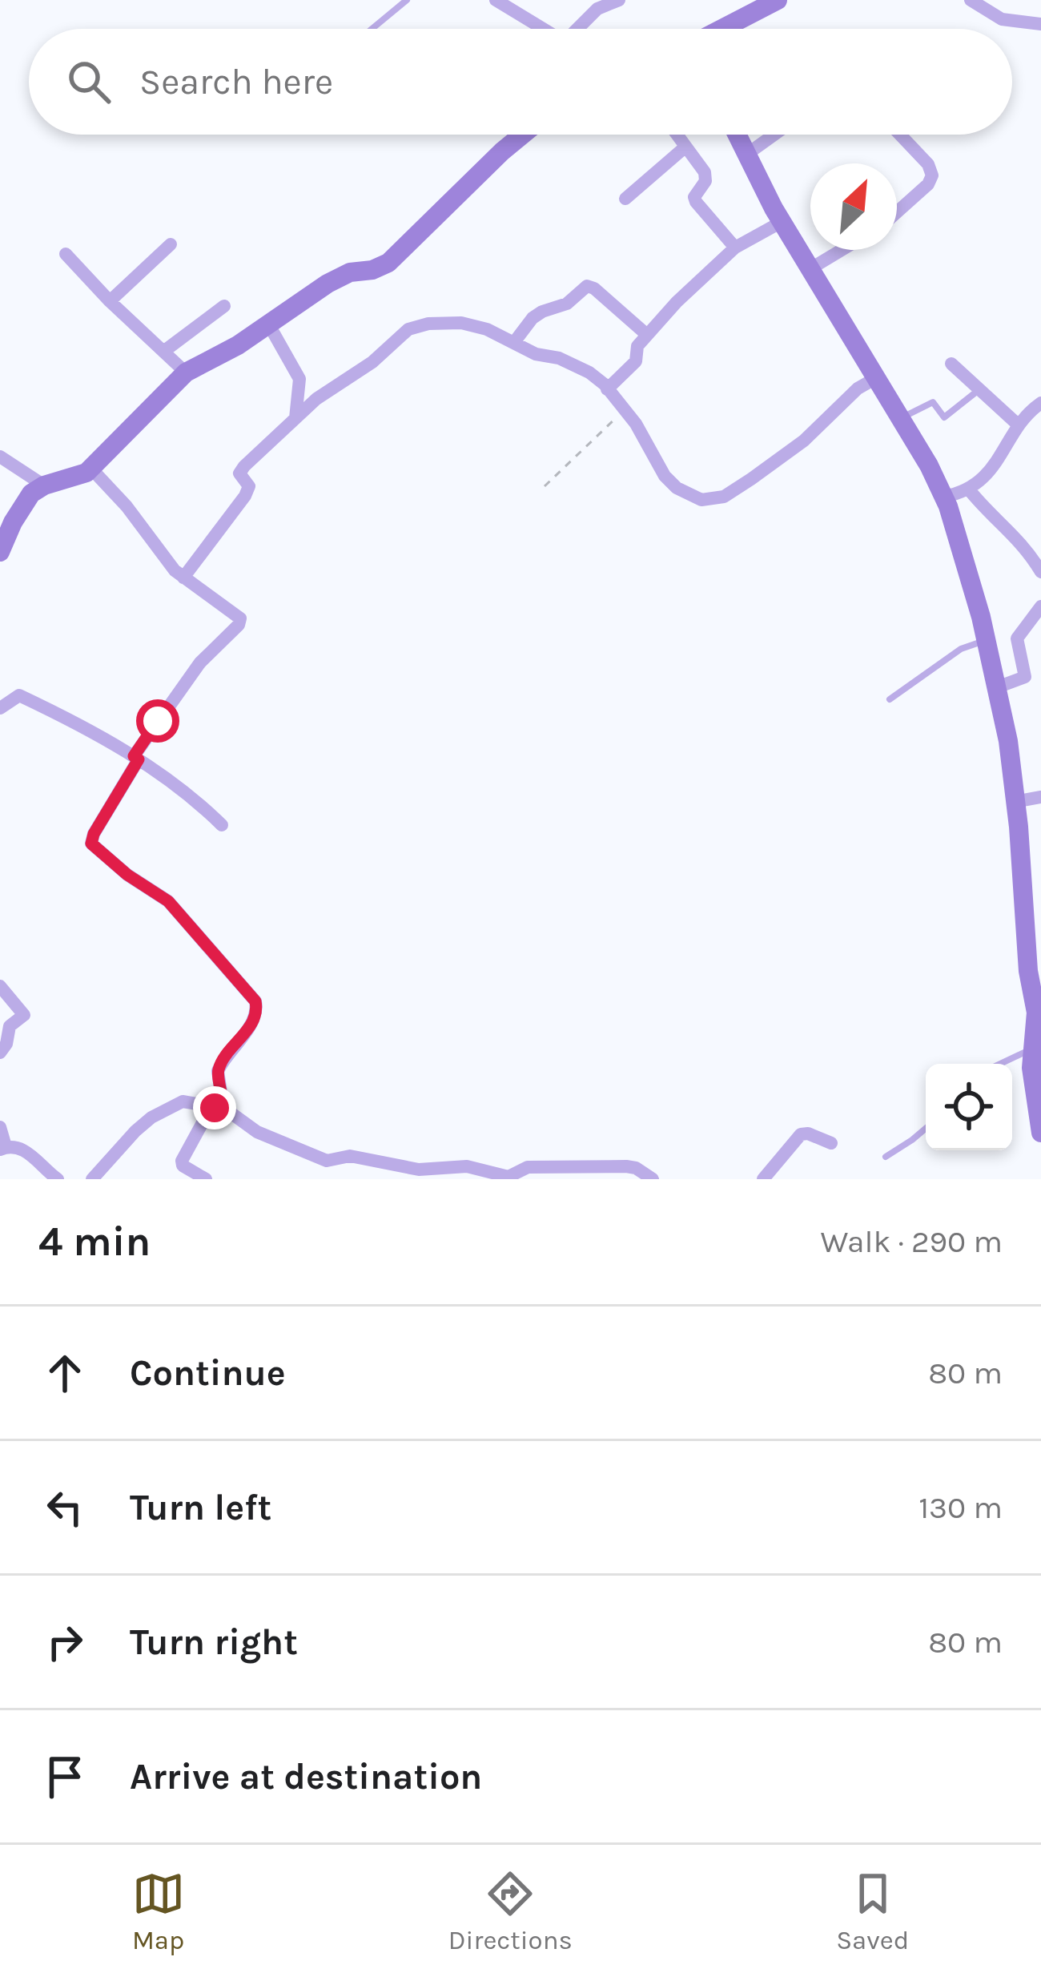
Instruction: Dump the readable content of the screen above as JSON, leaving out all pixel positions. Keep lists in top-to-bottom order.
{
  "north": "top right",
  "page": {
    "search": "Search here",
    "heading": ["4 min", "Walk · 290 m"],
    "list": [
      ["Continue", "80 m"],
      ["Turn left", "130 m"],
      ["Turn right", "80 m"],
      "Arrive at destination"
    ],
    "nav": ["Map", "Directions", "Saved"]
  }
}
